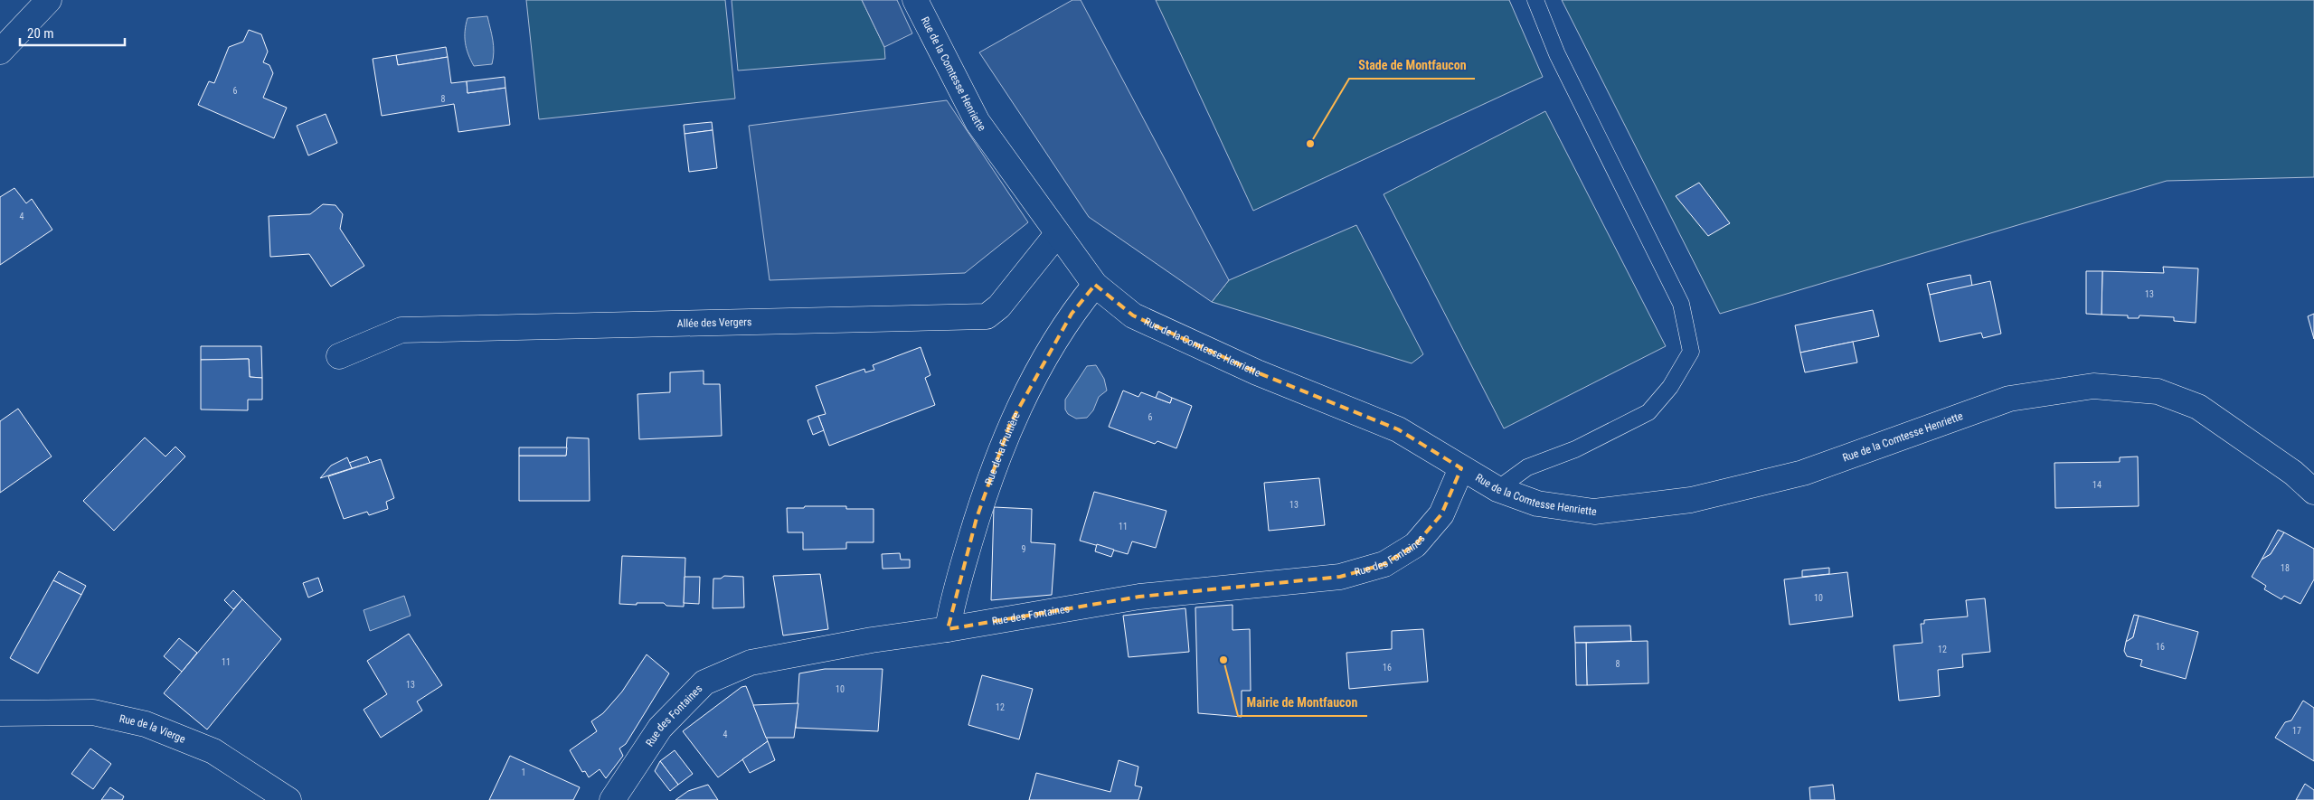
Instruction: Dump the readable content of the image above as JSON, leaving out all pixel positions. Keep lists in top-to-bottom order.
{
  "streets": {
    "street": [
      "Rue de la Comtesse Henriette",
      "Allée des Vergers",
      "Rue de la Fruitière",
      "Rue des Fontaines",
      "Rue de la Vierge"
    ]
  },
  "crossings": [
    ["Rue de la Comtesse Henriette", "Allée des Vergers"],
    ["Rue de la Comtesse Henriette", "Rue de la Fruitière"],
    ["Rue de la Comtesse Henriette", "Rue des Fontaines"],
    ["Rue de la Fruitière", "Rue des Fontaines"]
  ],
  "places": ["Stade de Montfaucon", "Mairie de Montfaucon"],
  "house_numbers": [
    "6",
    "8",
    "4",
    "13",
    "6",
    "14",
    "13",
    "11",
    "9",
    "18",
    "10",
    "16",
    "12",
    "11",
    "8",
    "16",
    "13",
    "10",
    "12",
    "17",
    "4",
    "1"
  ],
  "scale_bar": "20 m"
}
